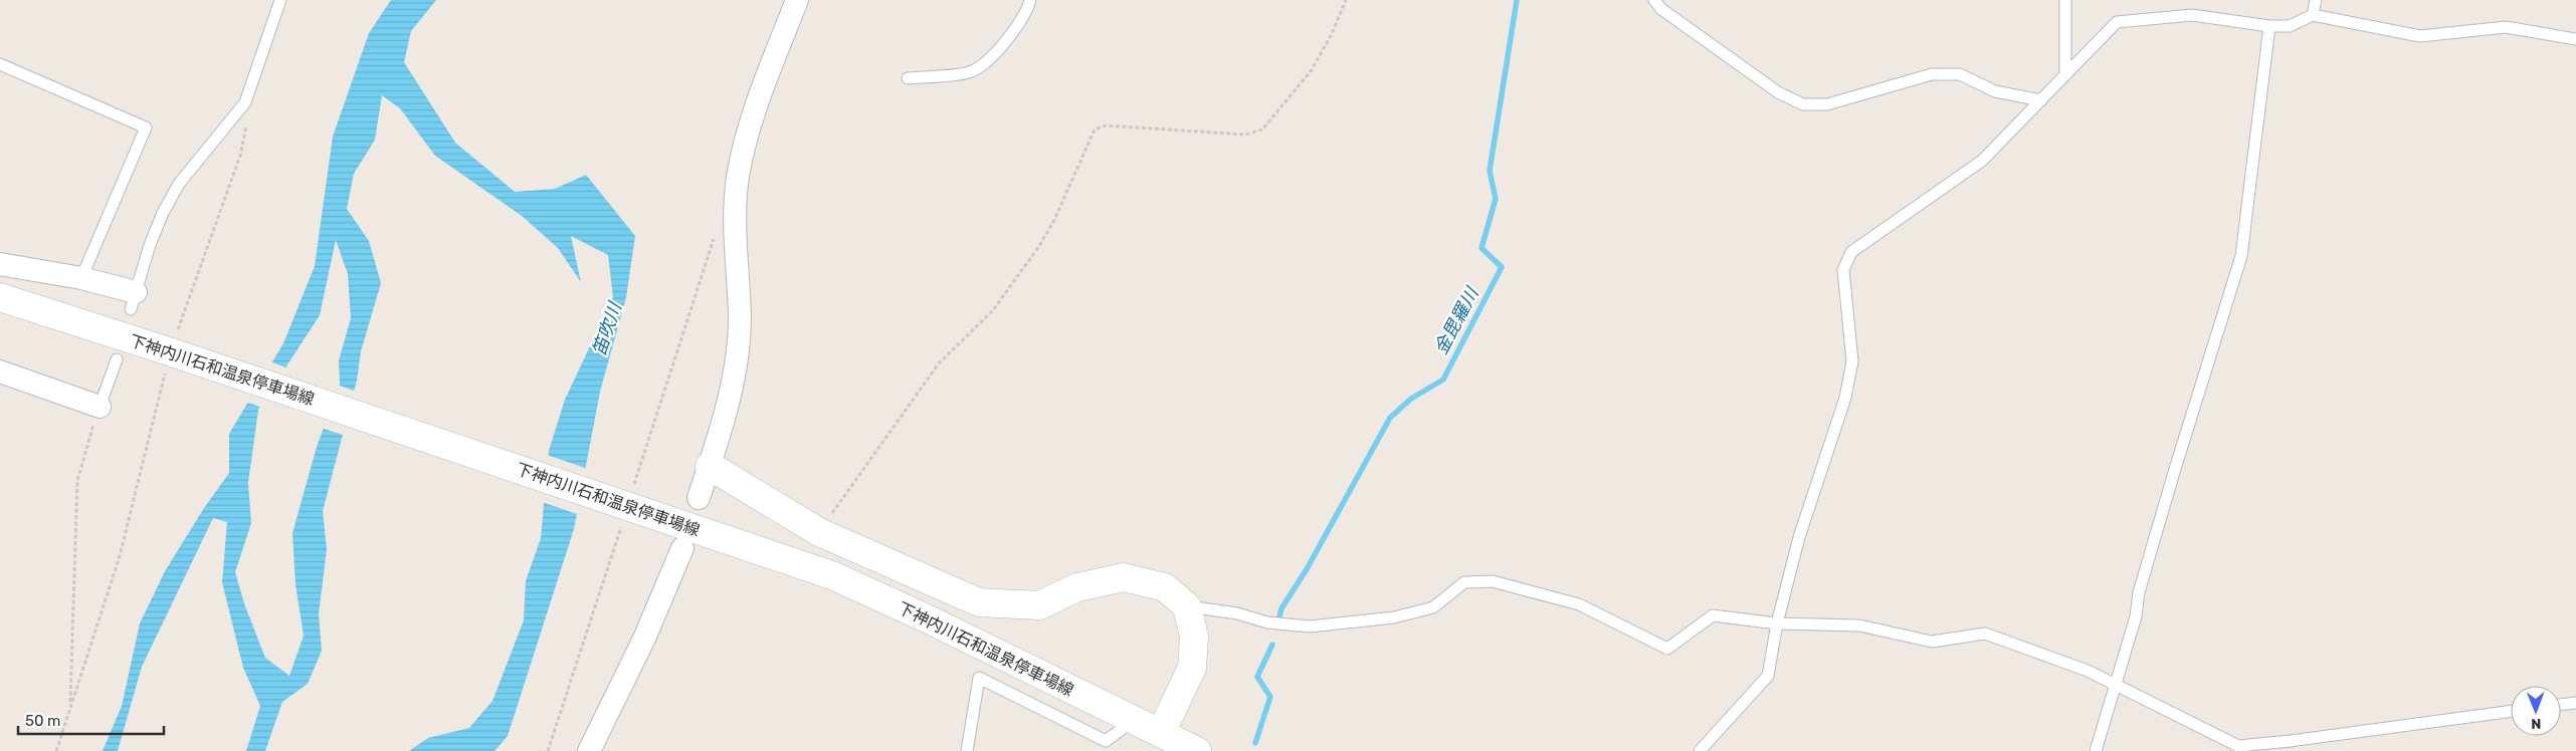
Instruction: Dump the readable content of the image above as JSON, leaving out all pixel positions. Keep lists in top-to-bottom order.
{
  "streets": {
    "main road": ["下神内川石和温泉停車場線"]
  },
  "water": ["金毘羅川", "笛吹川"],
  "scale_bar": "50 m",
  "north": "bottom"
}
